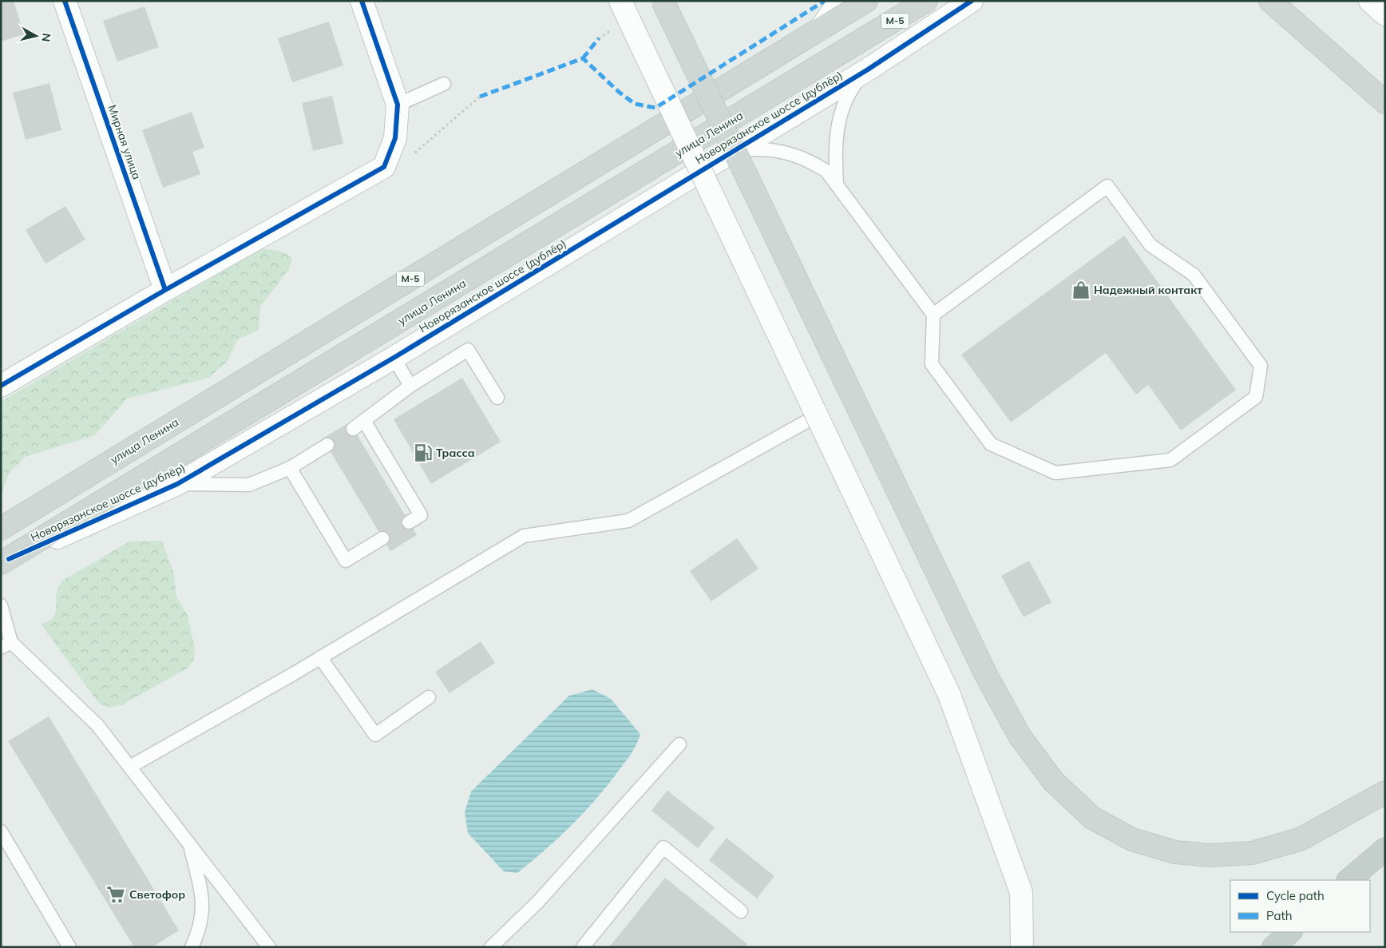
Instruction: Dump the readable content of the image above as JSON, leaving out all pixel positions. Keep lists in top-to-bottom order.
{
  "streets": {
    "main road": ["М-5", "улица Ленина"],
    "street": ["Новорязанское шоссе (дублёр)", "Мирная улица"]
  },
  "crossings": [
    ["М-5", "улица Ленина"],
    ["Новорязанское шоссе (дублёр)", "улица Ленина"]
  ],
  "places": {
    "shop": ["Надежный контакт"],
    "fuel station": ["Трасса"],
    "supermarket": ["Светофор"]
  },
  "legend": ["Cycle path", "Path"],
  "north": "right"
}
